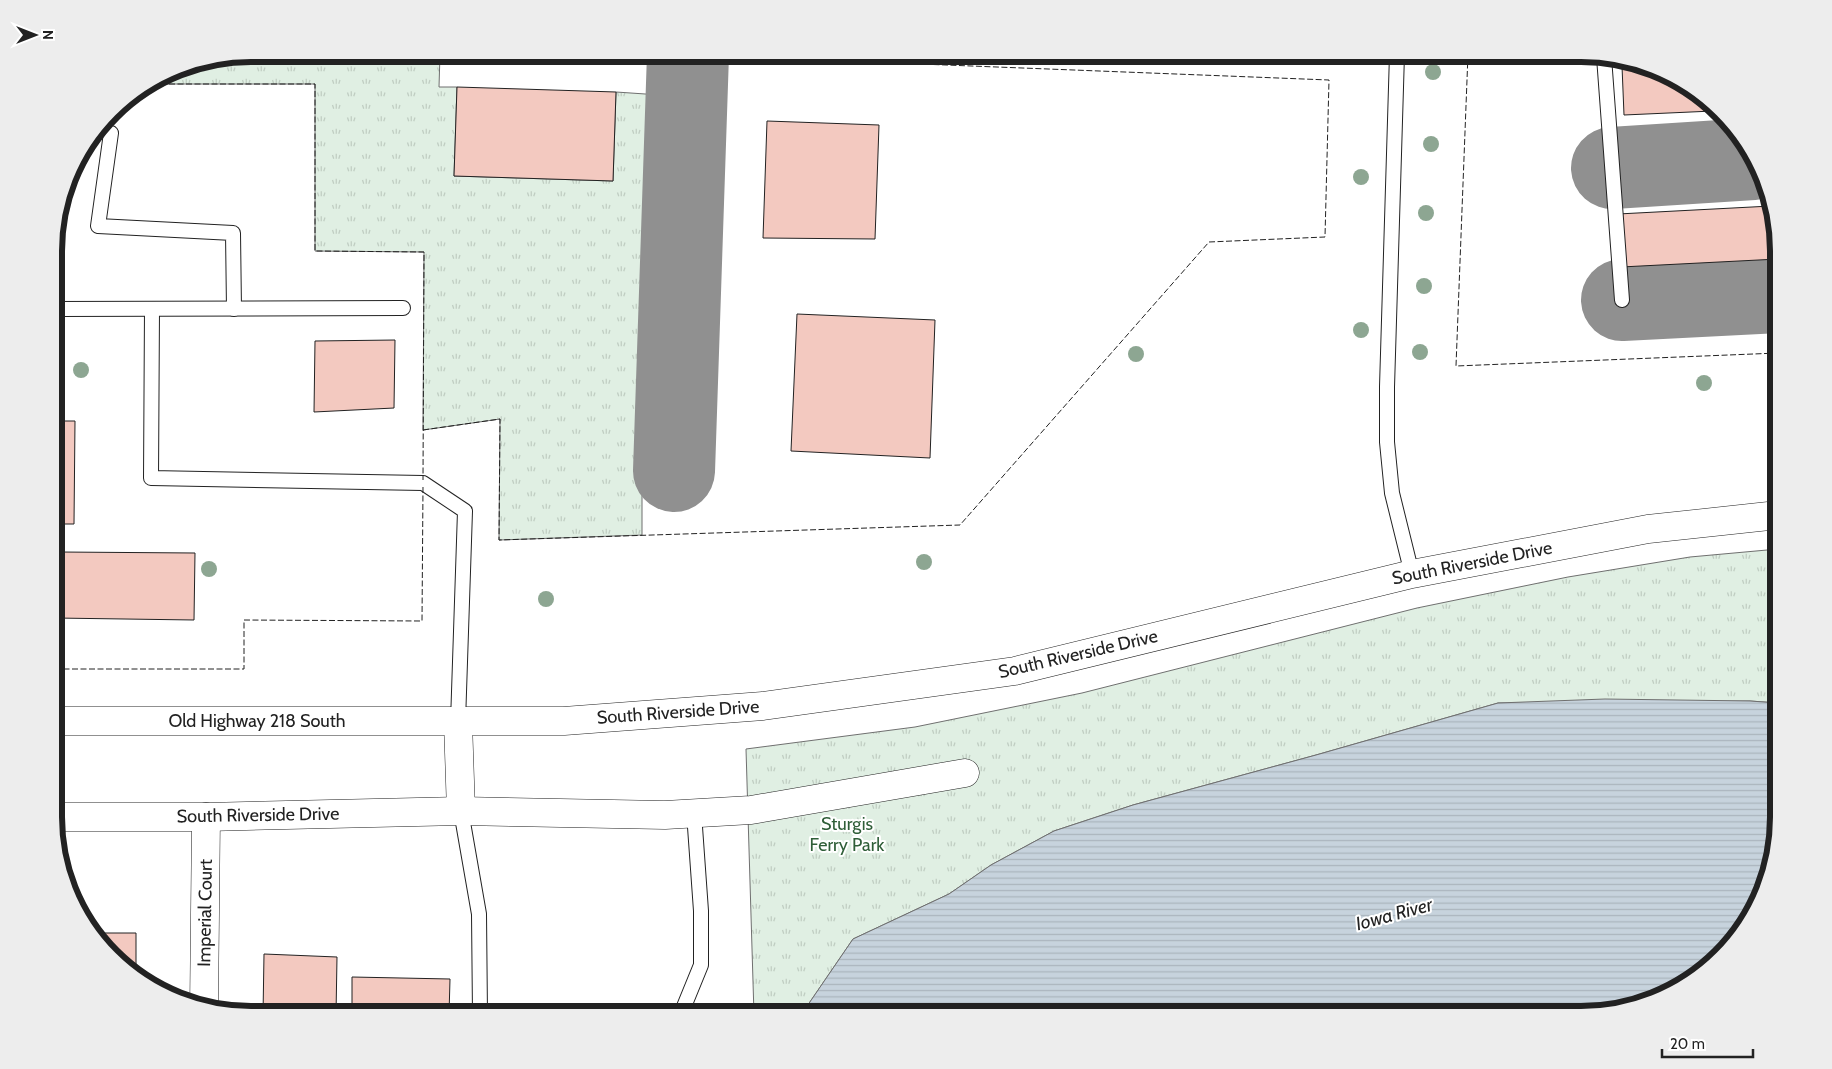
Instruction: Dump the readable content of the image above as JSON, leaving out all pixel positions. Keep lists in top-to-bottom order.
{
  "streets": {
    "main road": ["South Riverside Drive", "Old Highway 218 South", "Imperial Court"]
  },
  "crossings": [
    ["South Riverside Drive", "Old Highway 218 South"],
    ["South Riverside Drive", "Imperial Court"]
  ],
  "water": ["Iowa River"],
  "parks": ["Sturgis Ferry Park"],
  "scale_bar": "20 m",
  "north": "right"
}
